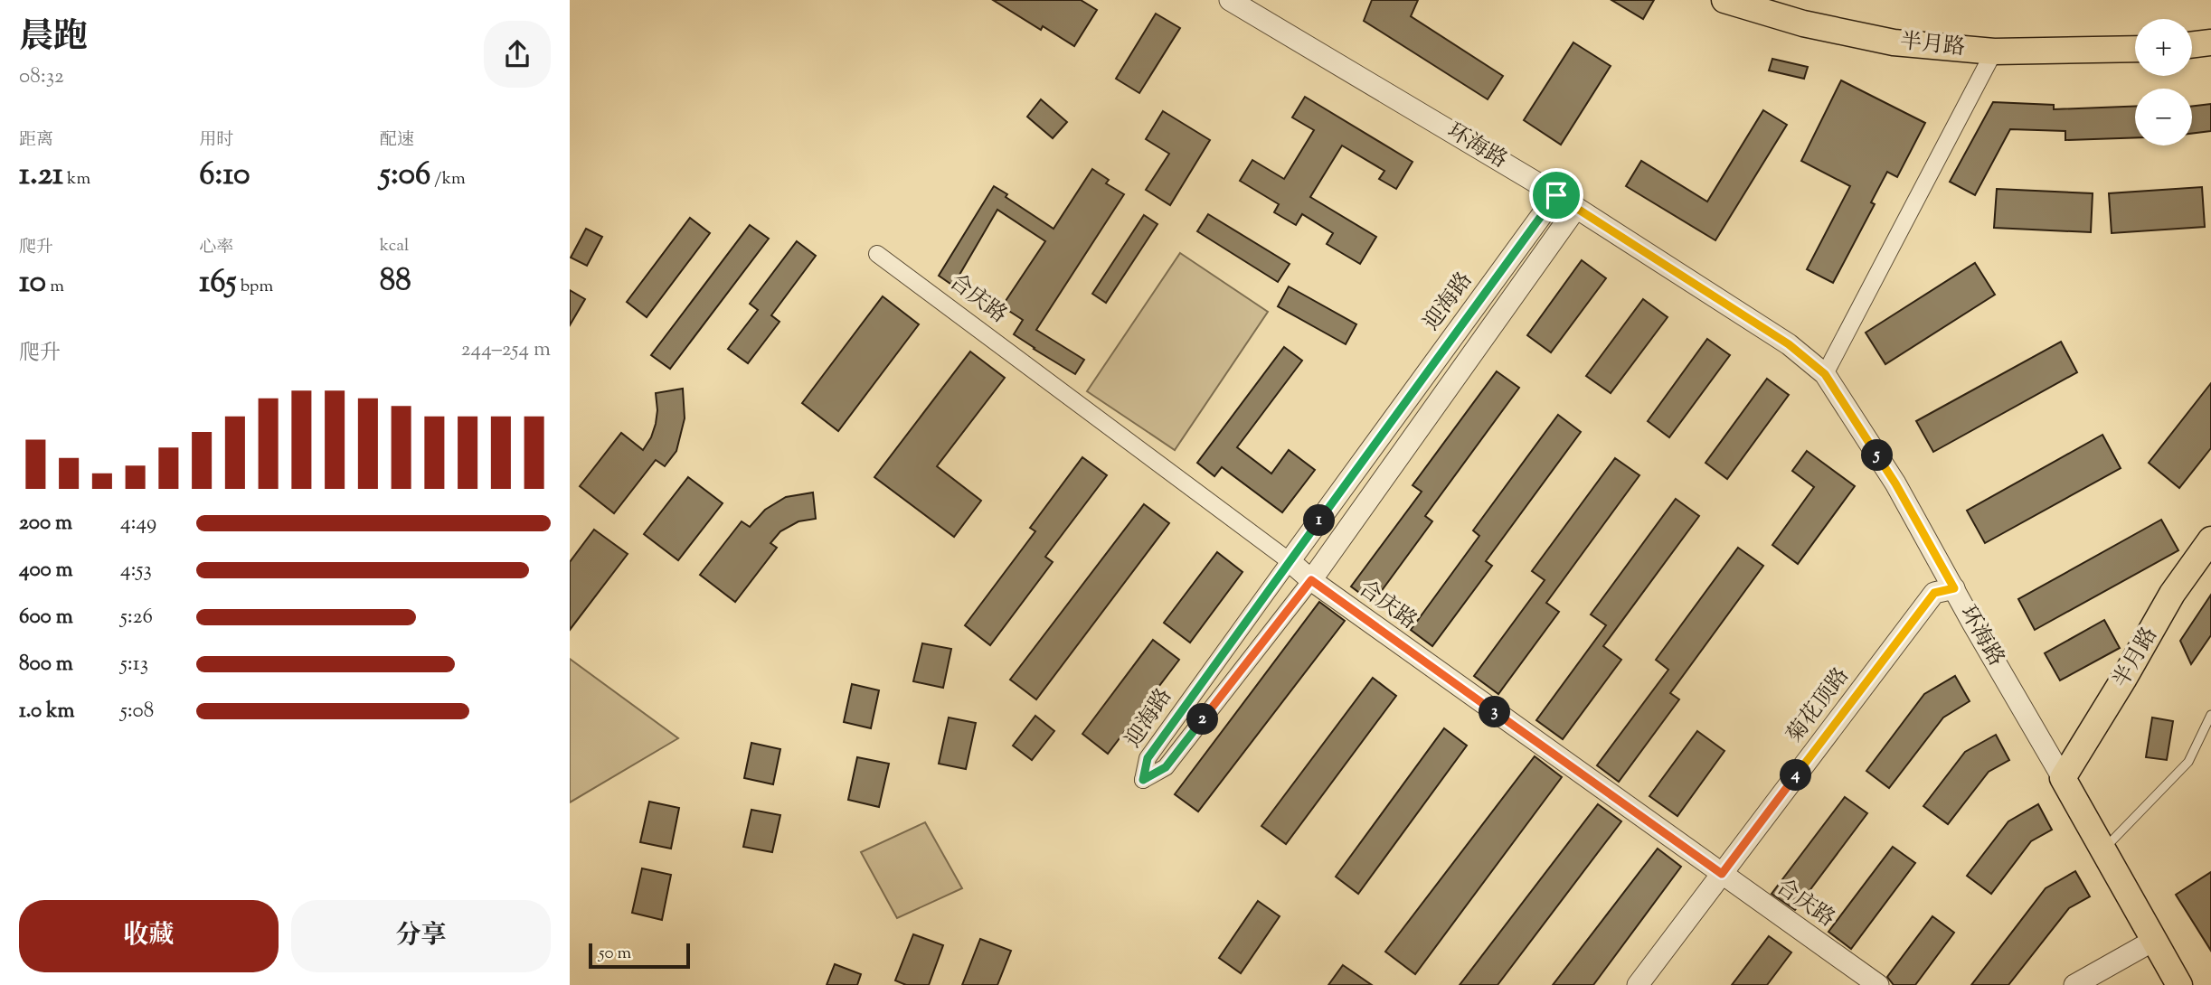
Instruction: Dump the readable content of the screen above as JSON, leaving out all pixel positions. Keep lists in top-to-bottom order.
{
  "streets": {
    "main road": ["半月路", "环海路"],
    "street": ["合庆路", "迎海路", "菊花顶路"]
  },
  "crossings": [
    ["半月路", "环海路"],
    ["环海路", "迎海路"],
    ["环海路", "菊花顶路"],
    ["合庆路", "迎海路"],
    ["合庆路", "菊花顶路"]
  ],
  "scale_bar": "50 m",
  "page": {
    "heading": ["晨跑", "08:32"],
    "map_buttons": ["+", "−"],
    "stats": [
      ["距离", "1.21 km"],
      ["用时", "6:10"],
      ["配速", "5:06 /km"],
      ["爬升", "10 m"],
      ["心率", "165 bpm"],
      ["kcal", "88"]
    ],
    "chart": ["爬升", "244–254 m"],
    "pins": [
      "5",
      "1",
      "3",
      "2",
      "4"
    ],
    "list": [
      {
        "name": "200 m",
        "note": "4:49"
      },
      {
        "name": "400 m",
        "note": "4:53"
      },
      {
        "name": "600 m",
        "note": "5:26"
      },
      {
        "name": "800 m",
        "note": "5:13"
      },
      {
        "name": "1.0 km",
        "note": "5:08"
      }
    ],
    "buttons": ["收藏", "分享"],
    "scale": "50 m"
  }
}
